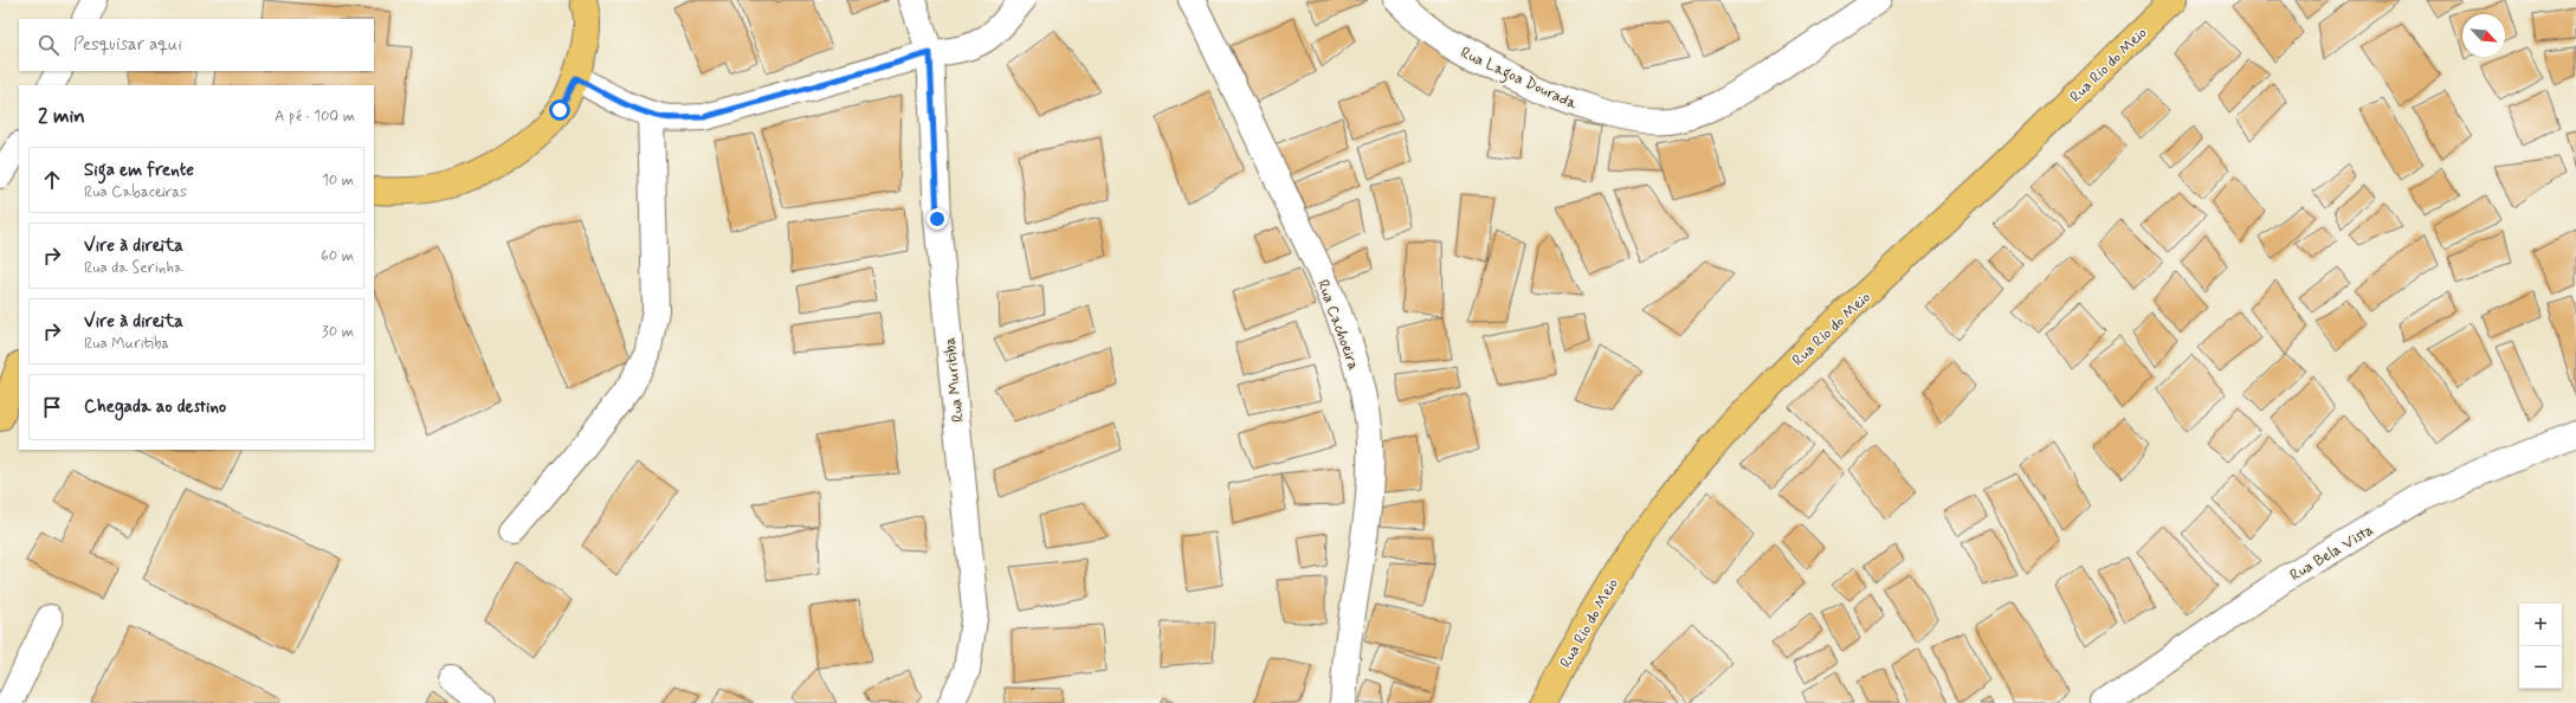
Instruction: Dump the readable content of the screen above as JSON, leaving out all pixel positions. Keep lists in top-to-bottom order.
{
  "streets": {
    "main road": ["Rua Rio do Meio"],
    "street": [
      "Rua Lagoa Dourada",
      "Rua Cachoeira",
      "Rua Muritiba",
      "Rua Bela Vista"
    ]
  },
  "north": "bottom right",
  "page": {
    "search": "Pesquisar aqui",
    "heading": ["2 min", "A pé · 100 m"],
    "list": [
      ["Siga em frente", "Rua Cabaceiras", "10 m"],
      ["Vire à direita", "Rua da Serinha", "60 m"],
      ["Vire à direita", "Rua Muritiba", "30 m"],
      "Chegada ao destino"
    ],
    "map_buttons": ["+", "−"]
  }
}
